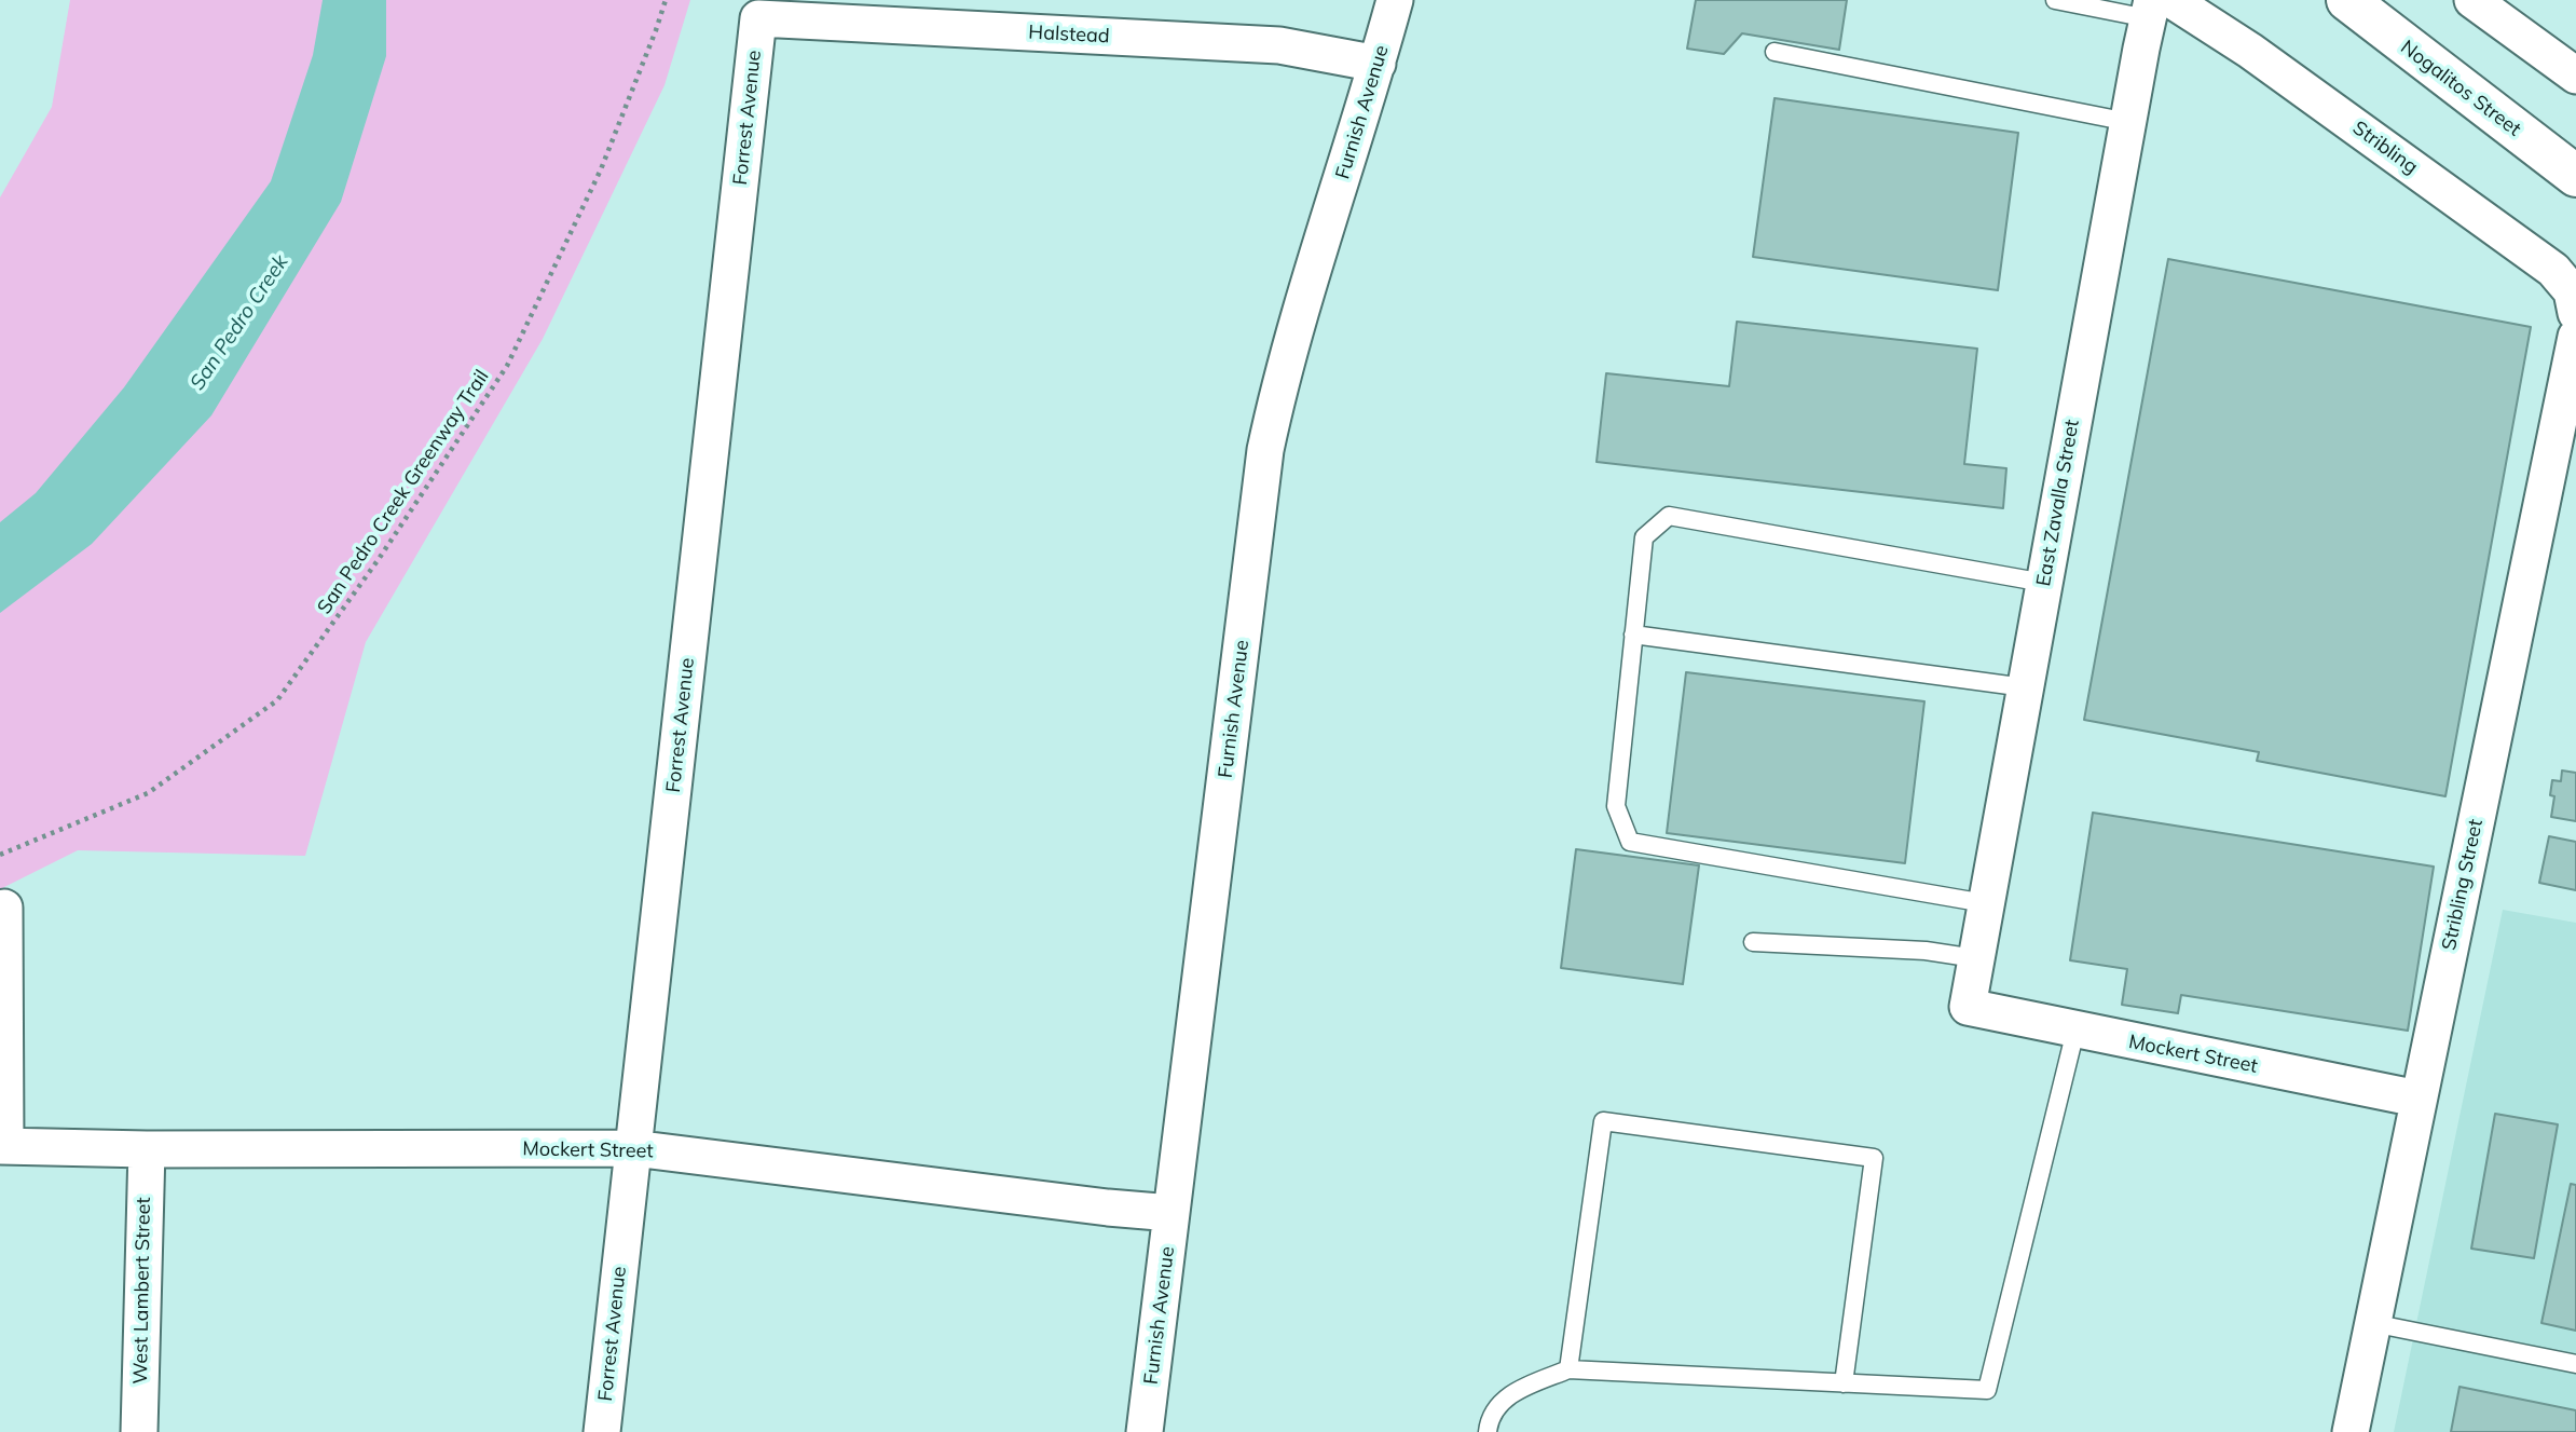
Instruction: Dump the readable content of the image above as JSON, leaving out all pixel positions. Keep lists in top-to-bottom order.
{
  "streets": {
    "main road": ["Nogalitos Street"],
    "street": [
      "Halstead",
      "Furnish Avenue",
      "Forrest Avenue",
      "Stribling",
      "East Zavalla Street",
      "Stribling Street",
      "Mockert Street",
      "West Lambert Street"
    ],
    "path": ["San Pedro Creek Greenway Trail"]
  },
  "crossings": [
    ["Halstead", "Furnish Avenue"],
    ["Halstead", "Forrest Avenue"],
    ["Furnish Avenue", "Mockert Street"],
    ["Forrest Avenue", "Mockert Street"],
    ["Stribling", "East Zavalla Street"],
    ["East Zavalla Street", "Mockert Street"],
    ["Stribling Street", "Mockert Street"],
    ["Mockert Street", "West Lambert Street"]
  ],
  "water": ["San Pedro Creek"]
}
